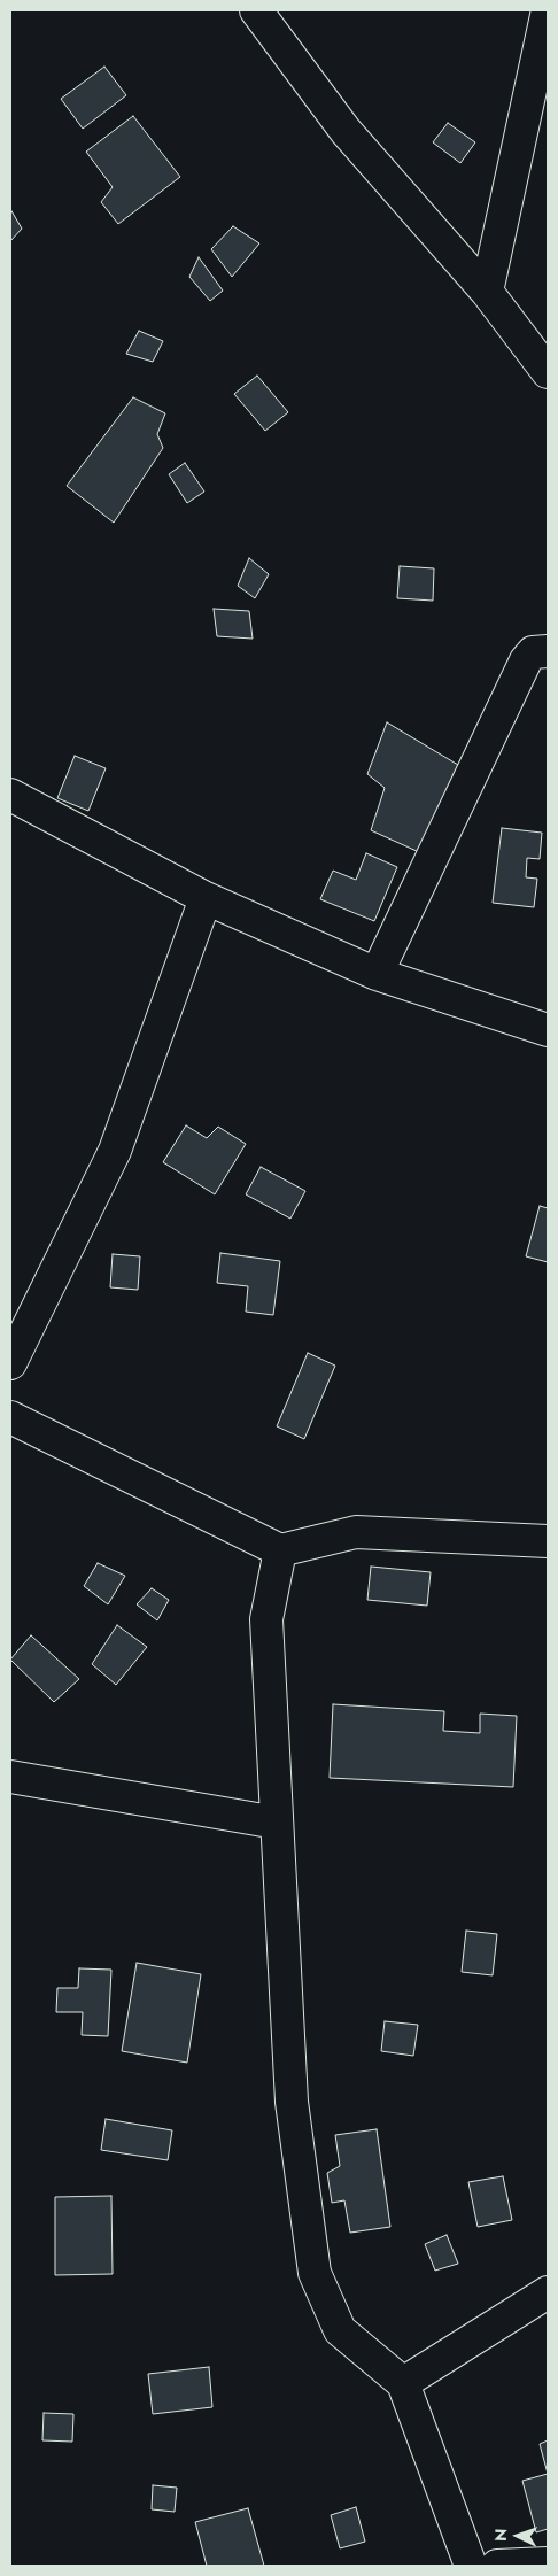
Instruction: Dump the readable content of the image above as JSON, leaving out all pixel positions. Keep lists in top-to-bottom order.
{
  "north": "left"
}
